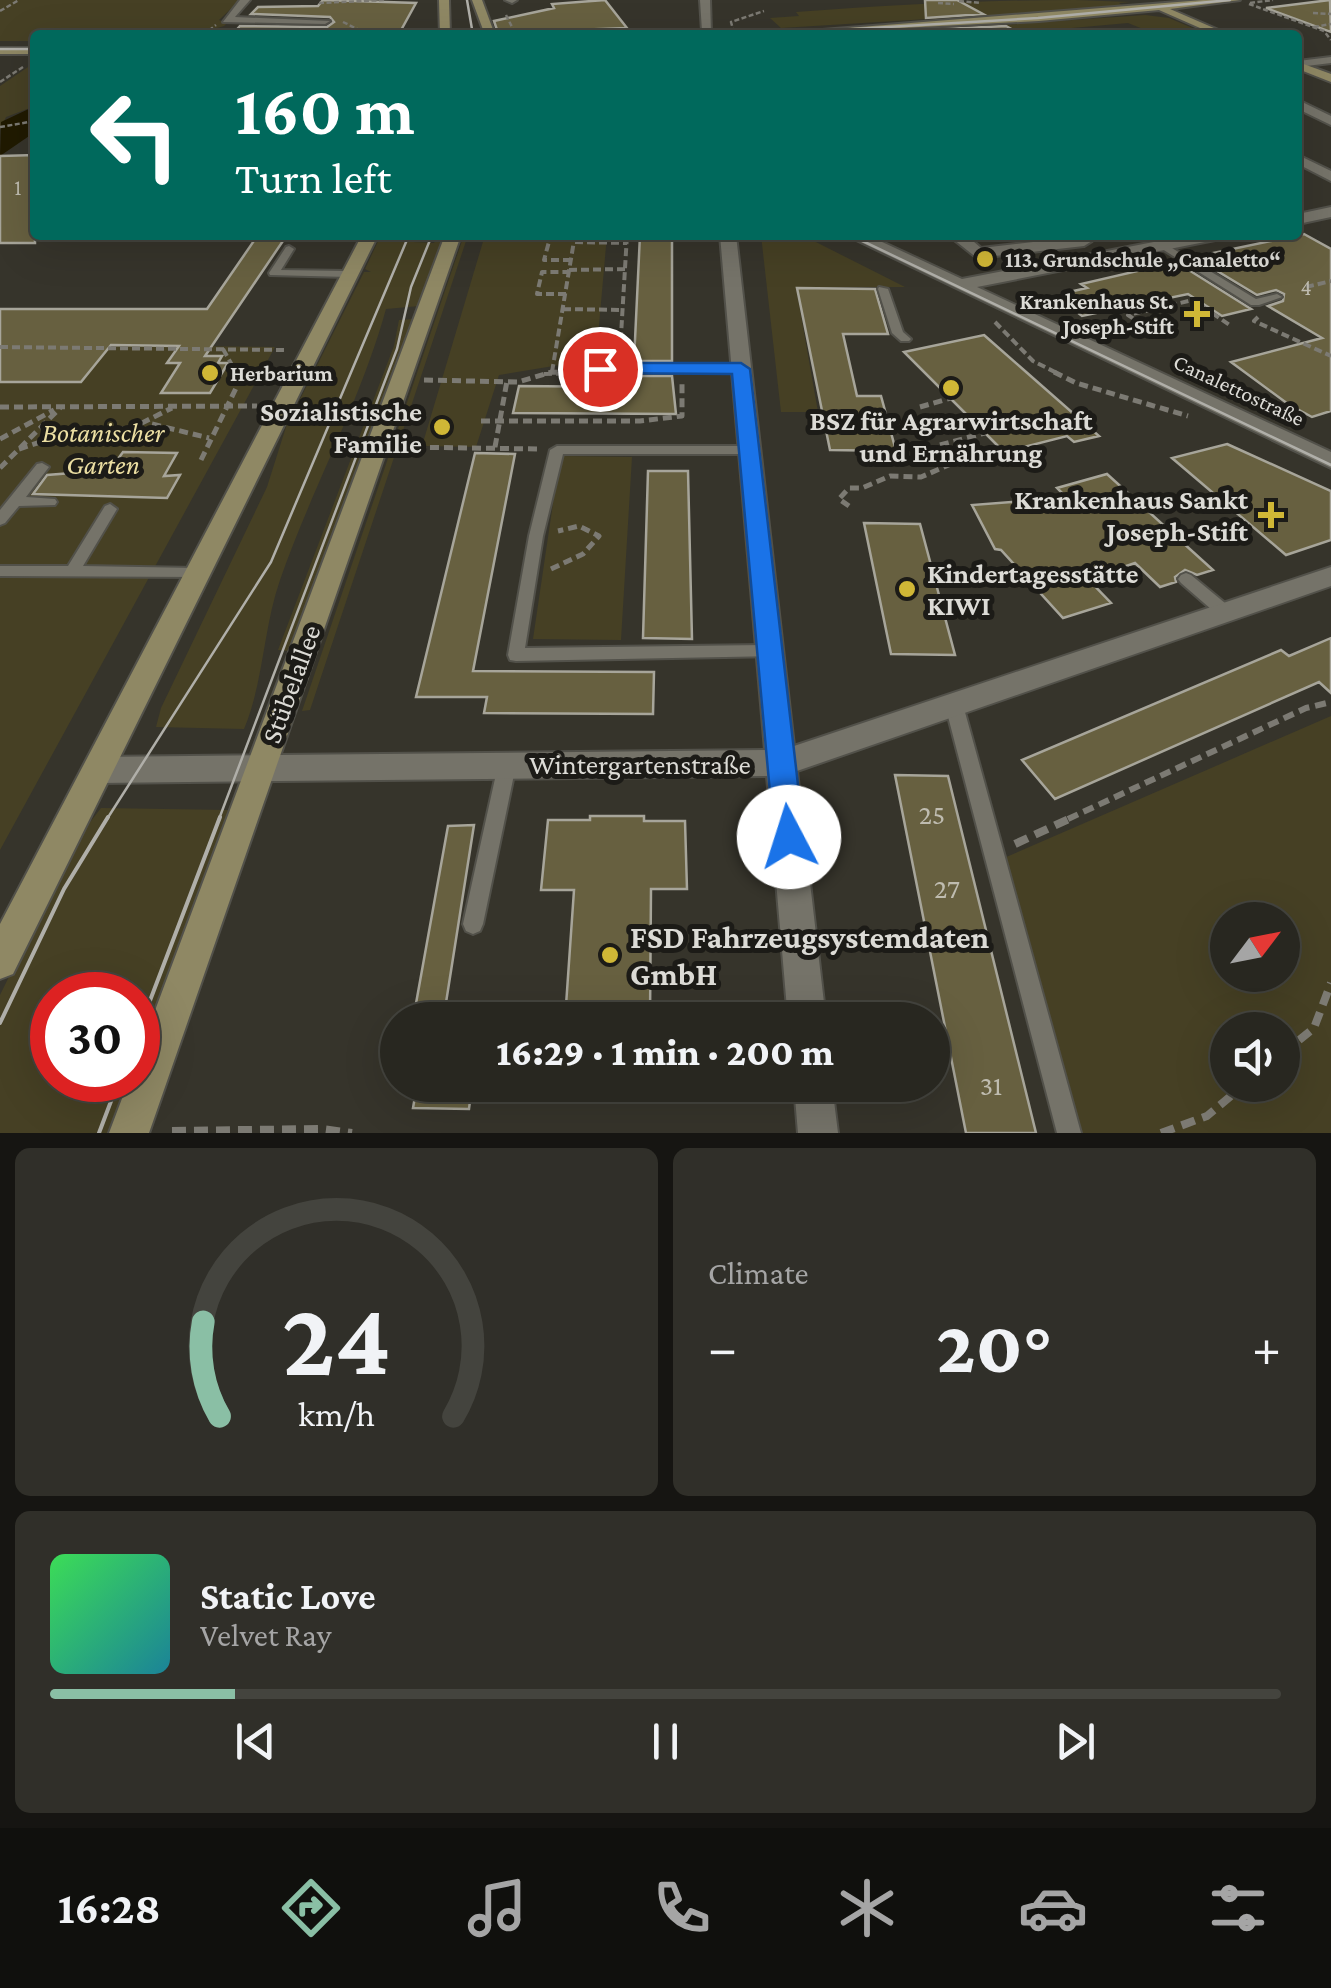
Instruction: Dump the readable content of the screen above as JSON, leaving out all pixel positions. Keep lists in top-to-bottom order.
{
  "streets": {
    "main road": ["Stübelallee"],
    "street": ["Canalettostraße", "Wintergartenstraße"]
  },
  "crossings": [
    ["Stübelallee", "Wintergartenstraße"]
  ],
  "parks": ["Botanischer Garten"],
  "places": {
    "other": [
      "113. Grundschule „Canaletto“",
      "Herbarium",
      "BSZ für Agrarwirtschaft und Ernährung",
      "Sozialistische Familie",
      "Kindertagesstätte KIWI",
      "FSD Fahrzeugsystemdaten GmbH"
    ],
    "health": ["Krankenhaus St. Joseph-Stift", "Krankenhaus Sankt Joseph-Stift"]
  },
  "house_numbers": [
    "1",
    "4",
    "25",
    "27",
    "31"
  ],
  "north": "top right",
  "page": {
    "turn": ["160 m", "Turn left"],
    "limit": "30",
    "trip": "16:29 · 1 min · 200 m",
    "tile": "Climate",
    "heat": ["−", "20°", "+"],
    "song": ["Static Love", "Velvet Ray"],
    "tabs": "16:28",
    "gauge": ["24", "km/h"]
  }
}
